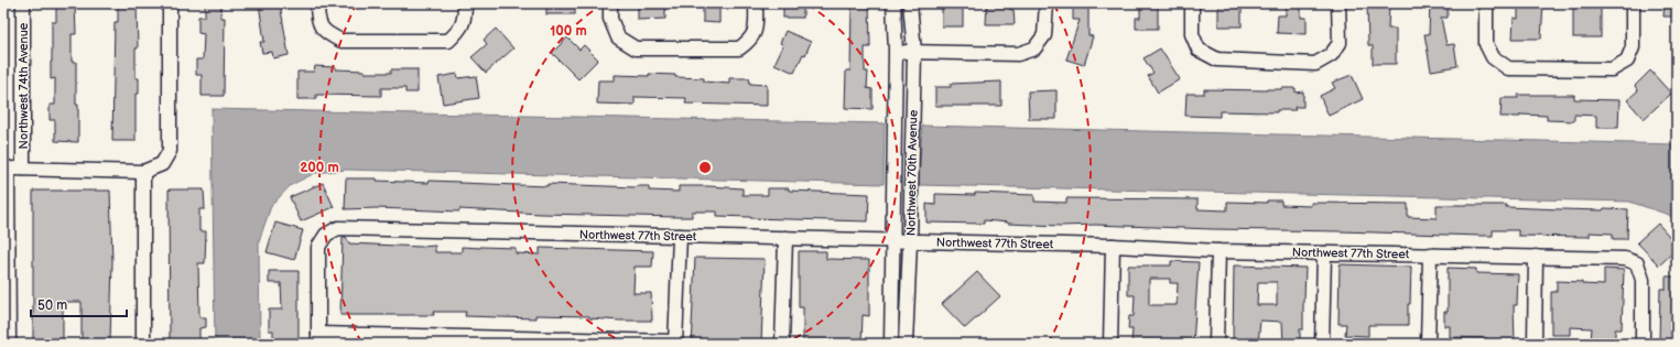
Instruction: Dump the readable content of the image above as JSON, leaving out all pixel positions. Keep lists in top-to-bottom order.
{
  "streets": {
    "street": ["Northwest 74th Avenue", "Northwest 70th Avenue", "Northwest 77th Street"]
  },
  "crossings": [
    ["Northwest 70th Avenue", "Northwest 77th Street"]
  ],
  "scale_bar": "50 m",
  "rings": ["100 m", "200 m"]
}
